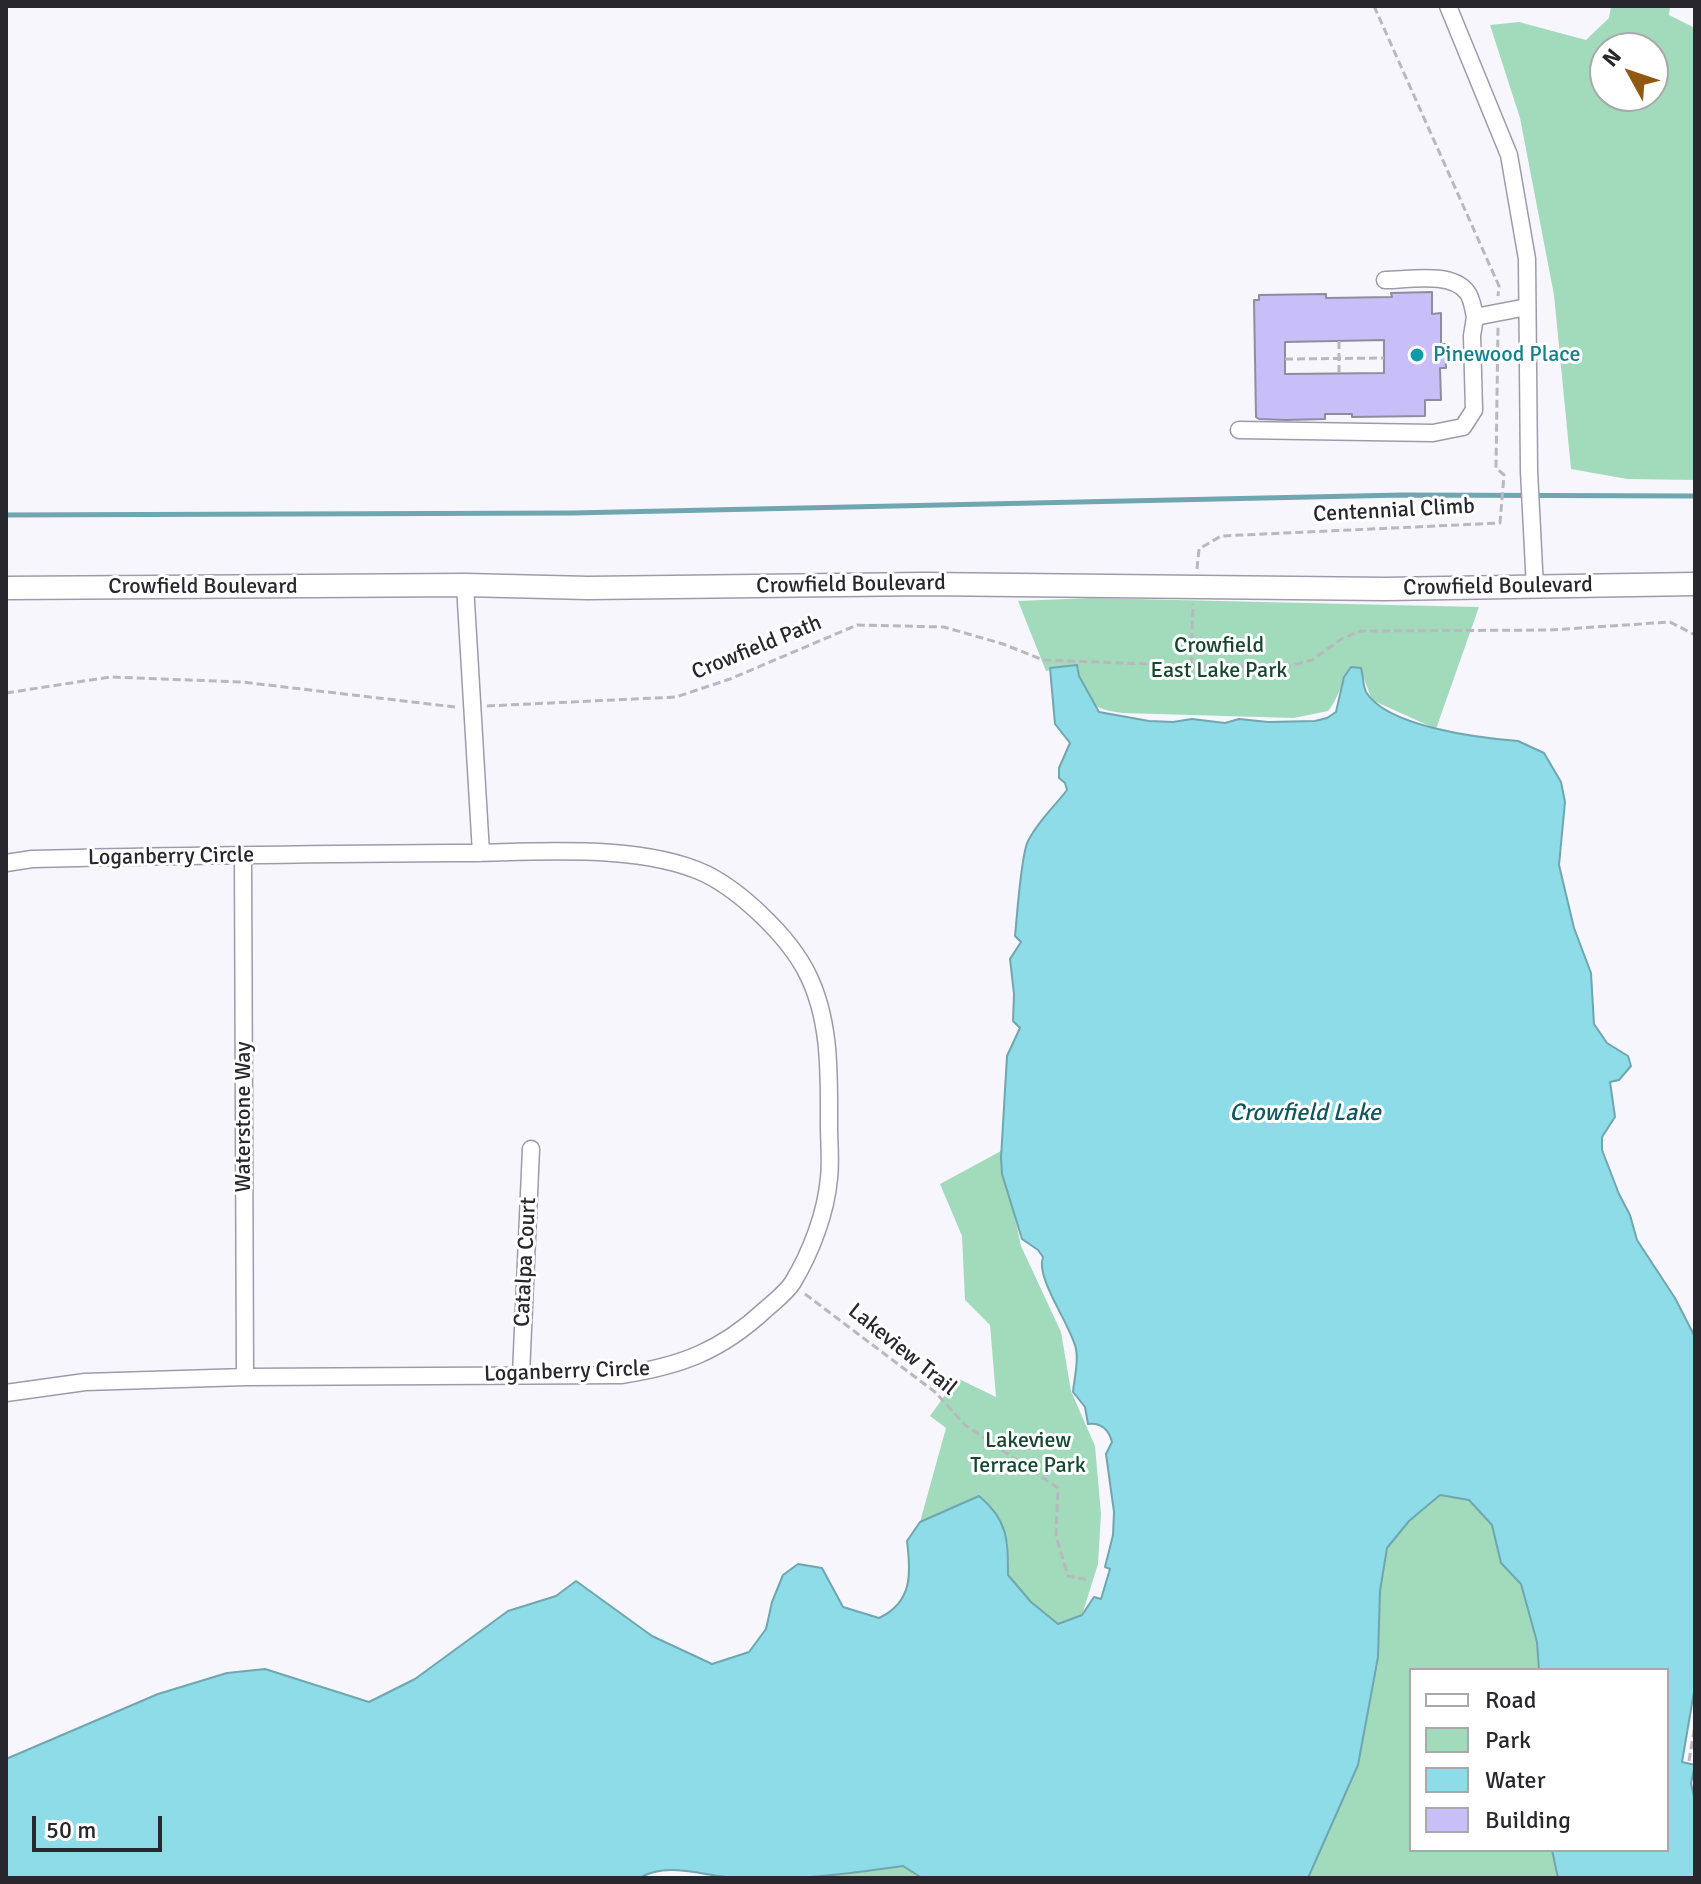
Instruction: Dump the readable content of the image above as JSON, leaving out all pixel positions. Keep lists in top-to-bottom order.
{
  "streets": {
    "main road": ["Crowfield Boulevard"],
    "street": ["Loganberry Circle", "Waterstone Way", "Catalpa Court"],
    "path": ["Centennial Climb", "Crowfield Path", "Lakeview Trail"]
  },
  "crossings": [
    ["Centennial Climb", "Crowfield Boulevard"],
    ["Centennial Climb", "Crowfield Path"],
    ["Loganberry Circle", "Waterstone Way"],
    ["Loganberry Circle", "Catalpa Court"],
    ["Loganberry Circle", "Lakeview Trail"]
  ],
  "water": ["Crowfield Lake"],
  "parks": ["Crowfield East Lake Park", "Lakeview Terrace Park"],
  "places": ["Pinewood Place"],
  "legend": [
    "Road",
    "Park",
    "Water",
    "Building"
  ],
  "scale_bar": "50 m",
  "north": "top left"
}
